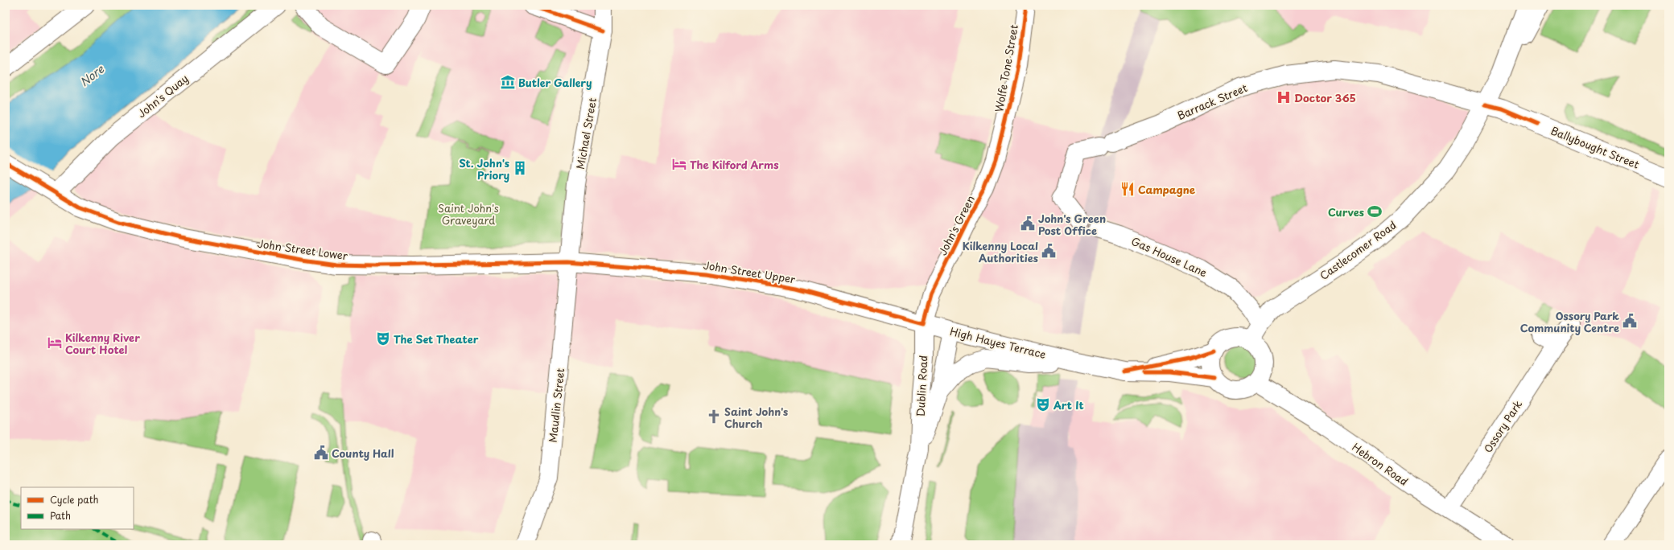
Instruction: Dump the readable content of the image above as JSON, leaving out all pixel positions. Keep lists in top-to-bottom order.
{
  "streets": {
    "main road": [
      "Wolfe Tone Street",
      "John's Quay",
      "Barrack Street",
      "Michael Street",
      "Ballybought Street",
      "John's Green",
      "John Street Lower",
      "Castlecomer Road",
      "Gas House Lane",
      "John Street Upper",
      "High Hayes Terrace",
      "Dublin Road",
      "Maudlin Street",
      "Ossory Park",
      "Hebron Road"
    ]
  },
  "crossings": [
    ["Wolfe Tone Street", "John's Green"],
    ["John's Quay", "John Street Lower"],
    ["Barrack Street", "Ballybought Street"],
    ["Barrack Street", "Castlecomer Road"],
    ["Michael Street", "John Street Lower"],
    ["Michael Street", "John Street Upper"],
    ["Michael Street", "Maudlin Street"],
    ["Ballybought Street", "Castlecomer Road"],
    ["John's Green", "John Street Upper"],
    ["John's Green", "High Hayes Terrace"],
    ["John's Green", "Dublin Road"],
    ["John Street Lower", "John Street Upper"],
    ["John Street Lower", "Maudlin Street"],
    ["Castlecomer Road", "Gas House Lane"],
    ["Castlecomer Road", "Hebron Road"],
    ["John Street Upper", "High Hayes Terrace"],
    ["John Street Upper", "Dublin Road"],
    ["John Street Upper", "Maudlin Street"],
    ["High Hayes Terrace", "Dublin Road"],
    ["Ossory Park", "Hebron Road"]
  ],
  "water": ["Nore"],
  "parks": ["Saint John's Graveyard"],
  "places": {
    "museum": ["Butler Gallery"],
    "hospital": ["Doctor 365"],
    "hotel": ["The Kilford Arms", "Kilkenny River Court Hotel"],
    "building": ["St. John's Priory"],
    "restaurant": ["Campagne"],
    "sports": ["Curves"],
    "public building": [
      "John's Green Post Office",
      "Kilkenny Local Authorities",
      "Ossory Park Community Centre",
      "County Hall"
    ],
    "theatre": ["The Set Theater", "Art It"],
    "church": ["Saint John's Church"]
  },
  "legend": ["Cycle path", "Path"]
}
